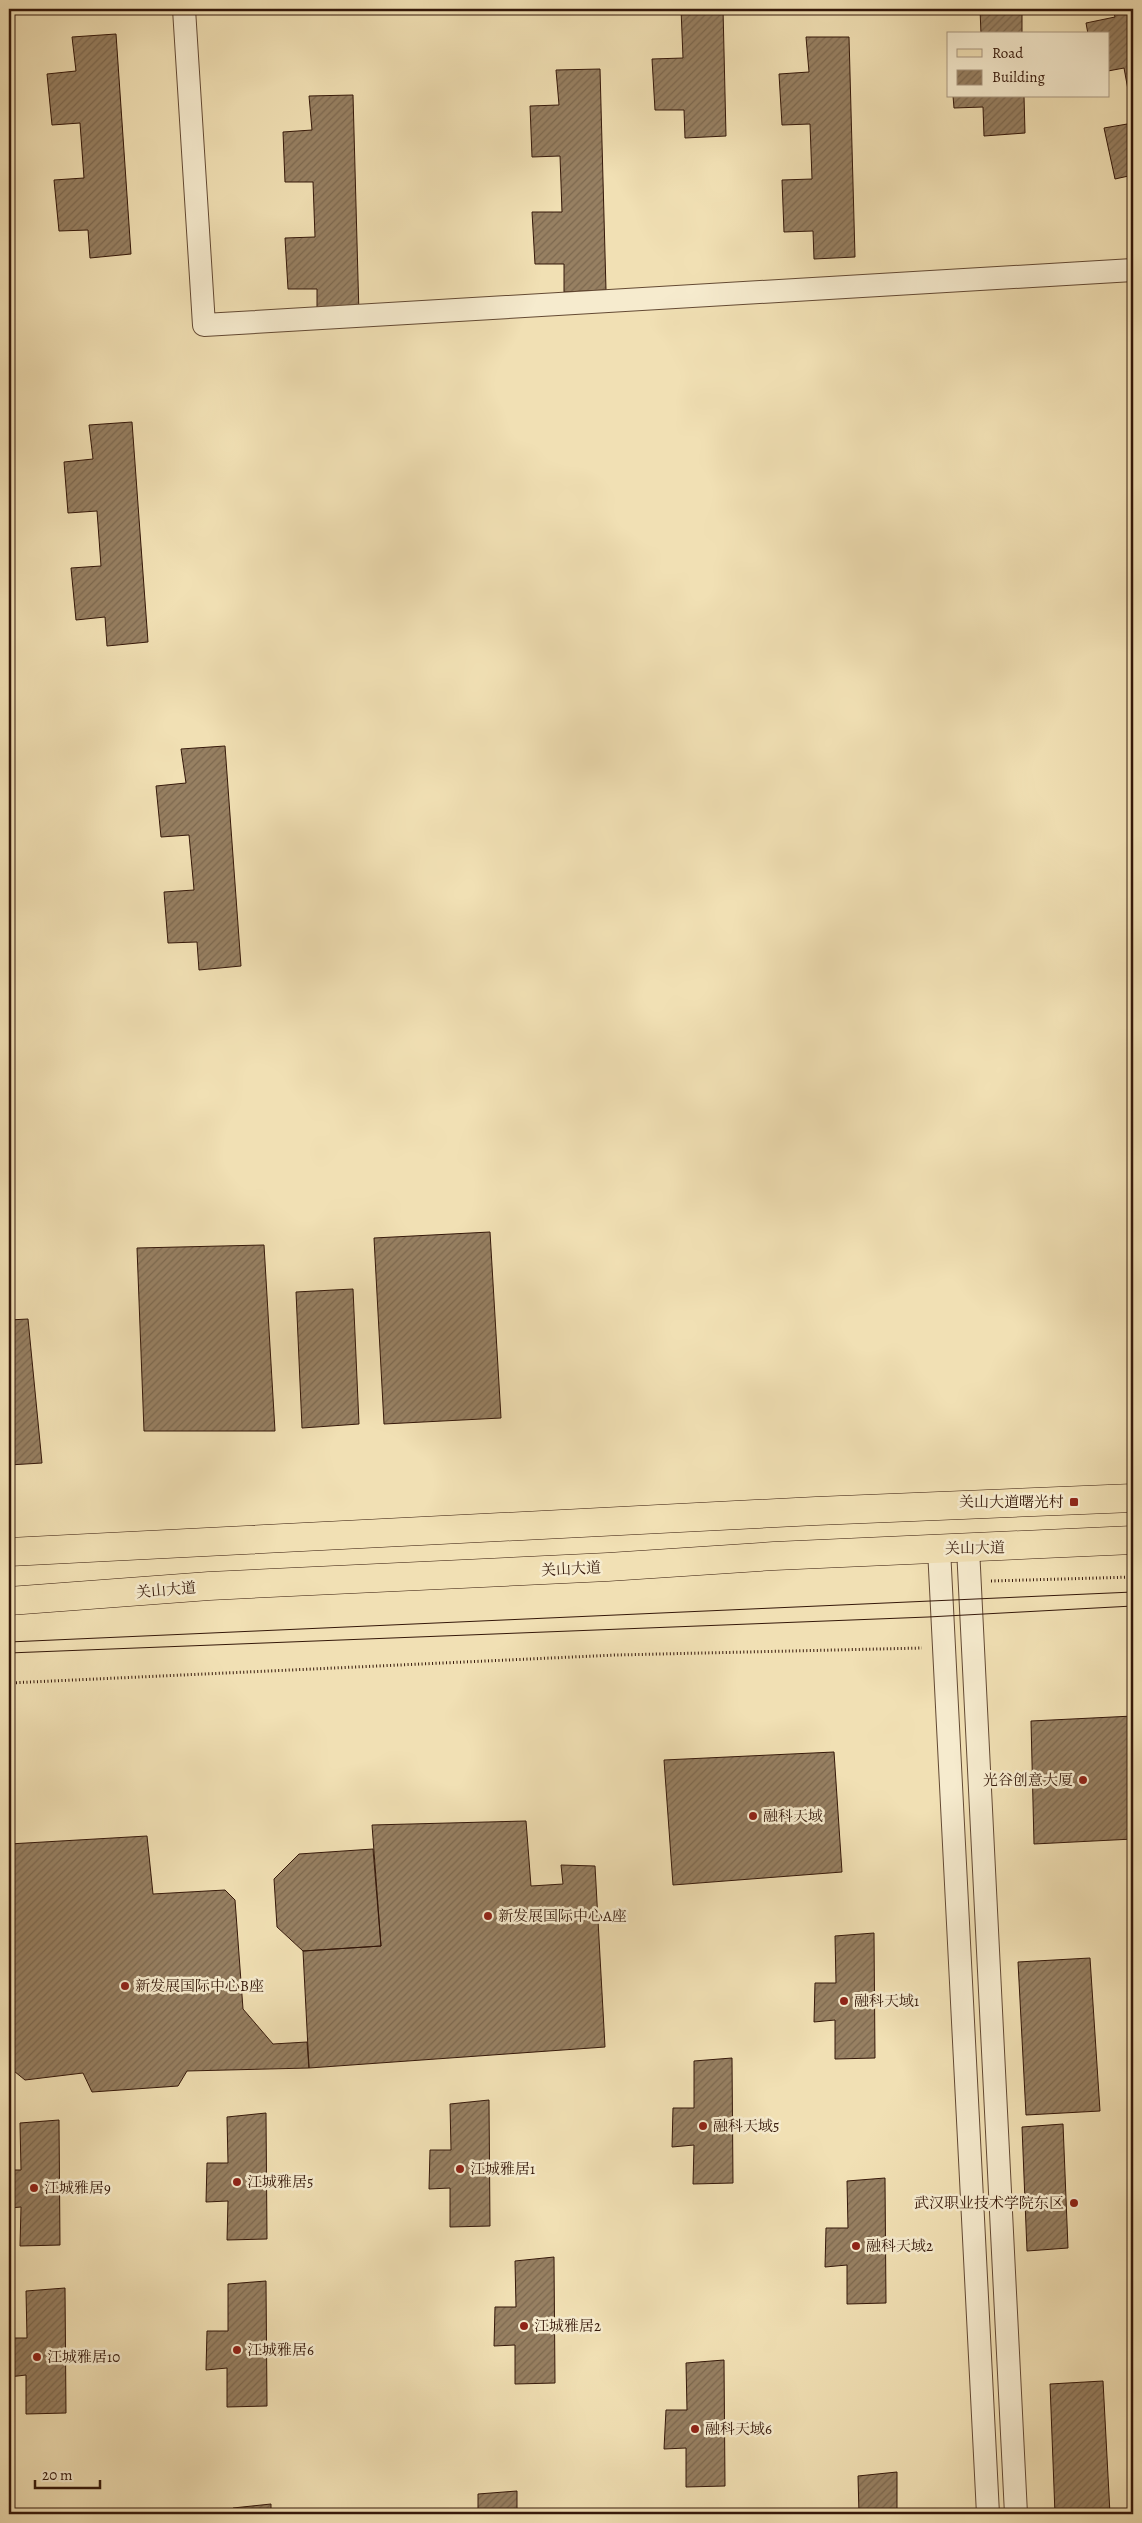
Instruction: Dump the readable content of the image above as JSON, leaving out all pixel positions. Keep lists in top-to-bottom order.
{
  "streets": {
    "main road": ["关山大道"]
  },
  "places": {
    "transit": ["关山大道曙光村"],
    "other": [
      "光谷创意大厦",
      "融科天域",
      "新发展国际中心A座",
      "新发展国际中心B座",
      "融科天域1",
      "融科天域5",
      "江城雅居1",
      "江城雅居5",
      "江城雅居9",
      "武汉职业技术学院东区",
      "融科天域2",
      "江城雅居2",
      "江城雅居6",
      "江城雅居10",
      "融科天域6"
    ]
  },
  "legend": ["Road", "Building"],
  "scale_bar": "20 m"
}
